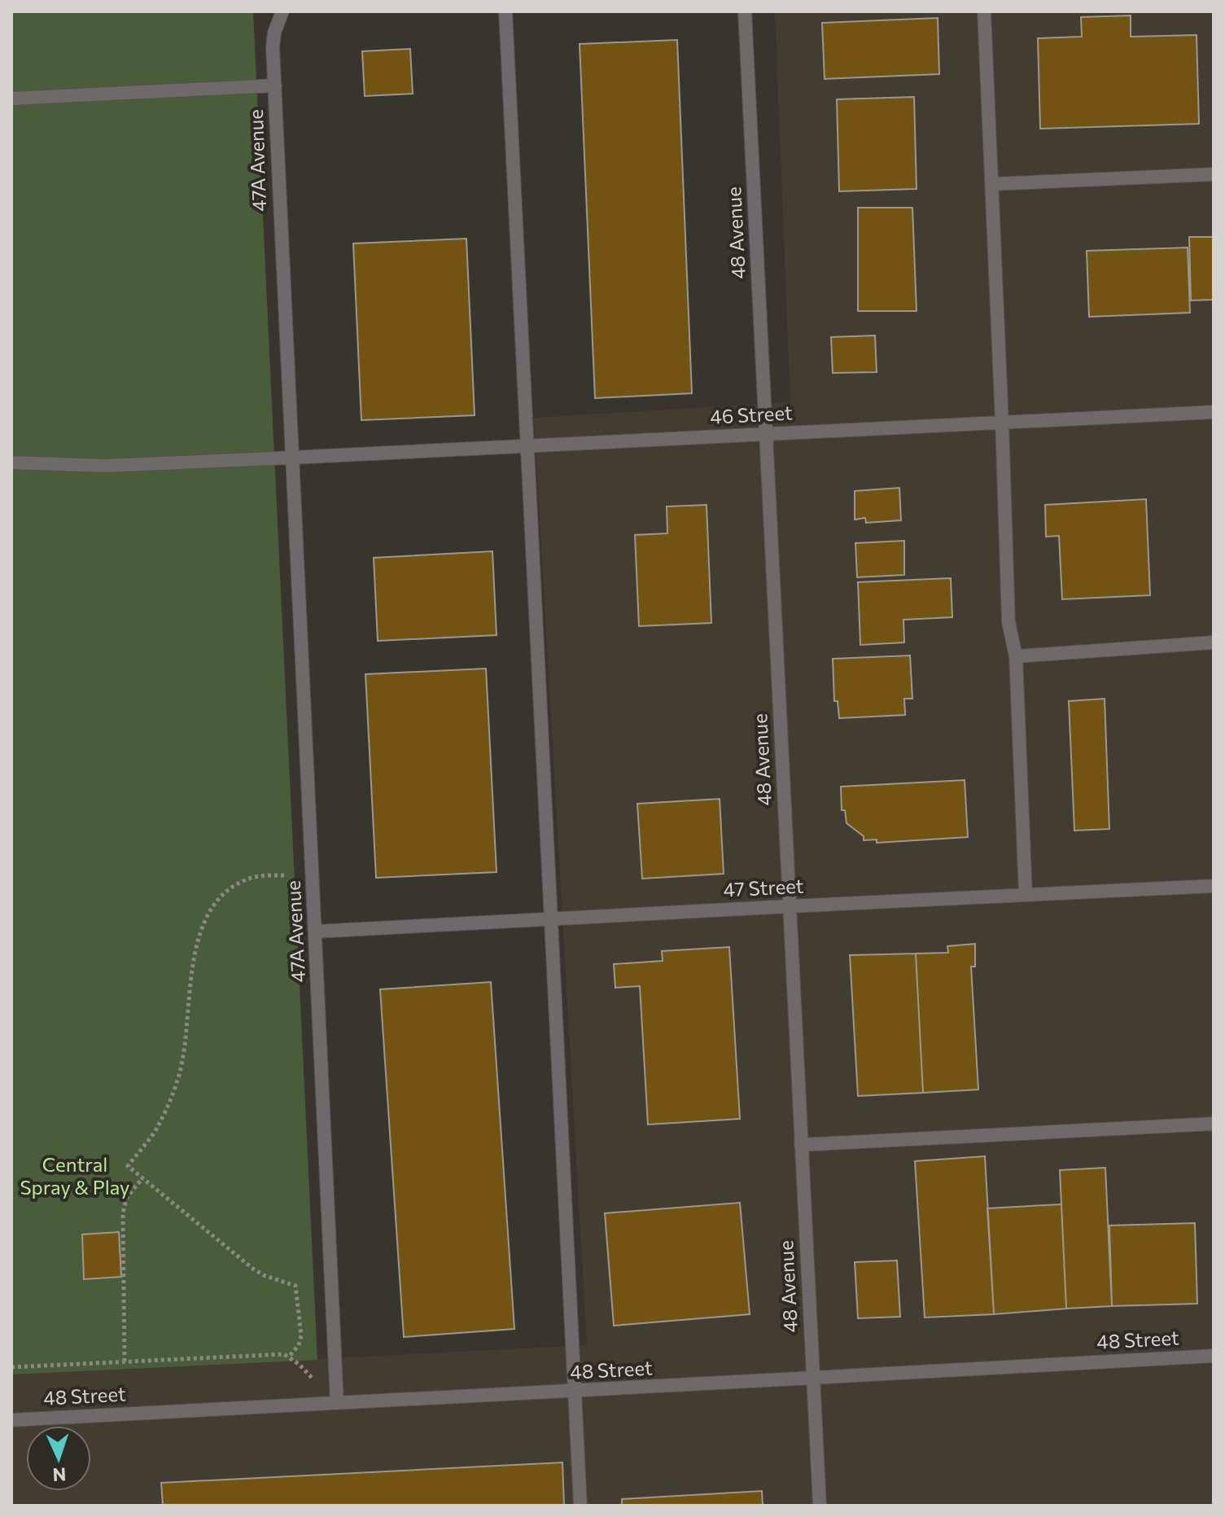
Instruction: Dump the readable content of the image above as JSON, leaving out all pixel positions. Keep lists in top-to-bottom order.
{
  "streets": {
    "street": [
      "47A Avenue",
      "48 Avenue",
      "46 Street",
      "47 Street",
      "48 Street"
    ]
  },
  "crossings": [
    ["47A Avenue", "46 Street"],
    ["47A Avenue", "47 Street"],
    ["47A Avenue", "48 Street"],
    ["48 Avenue", "46 Street"],
    ["48 Avenue", "47 Street"],
    ["48 Avenue", "48 Street"]
  ],
  "parks": ["Central Spray & Play"],
  "north": "bottom"
}
